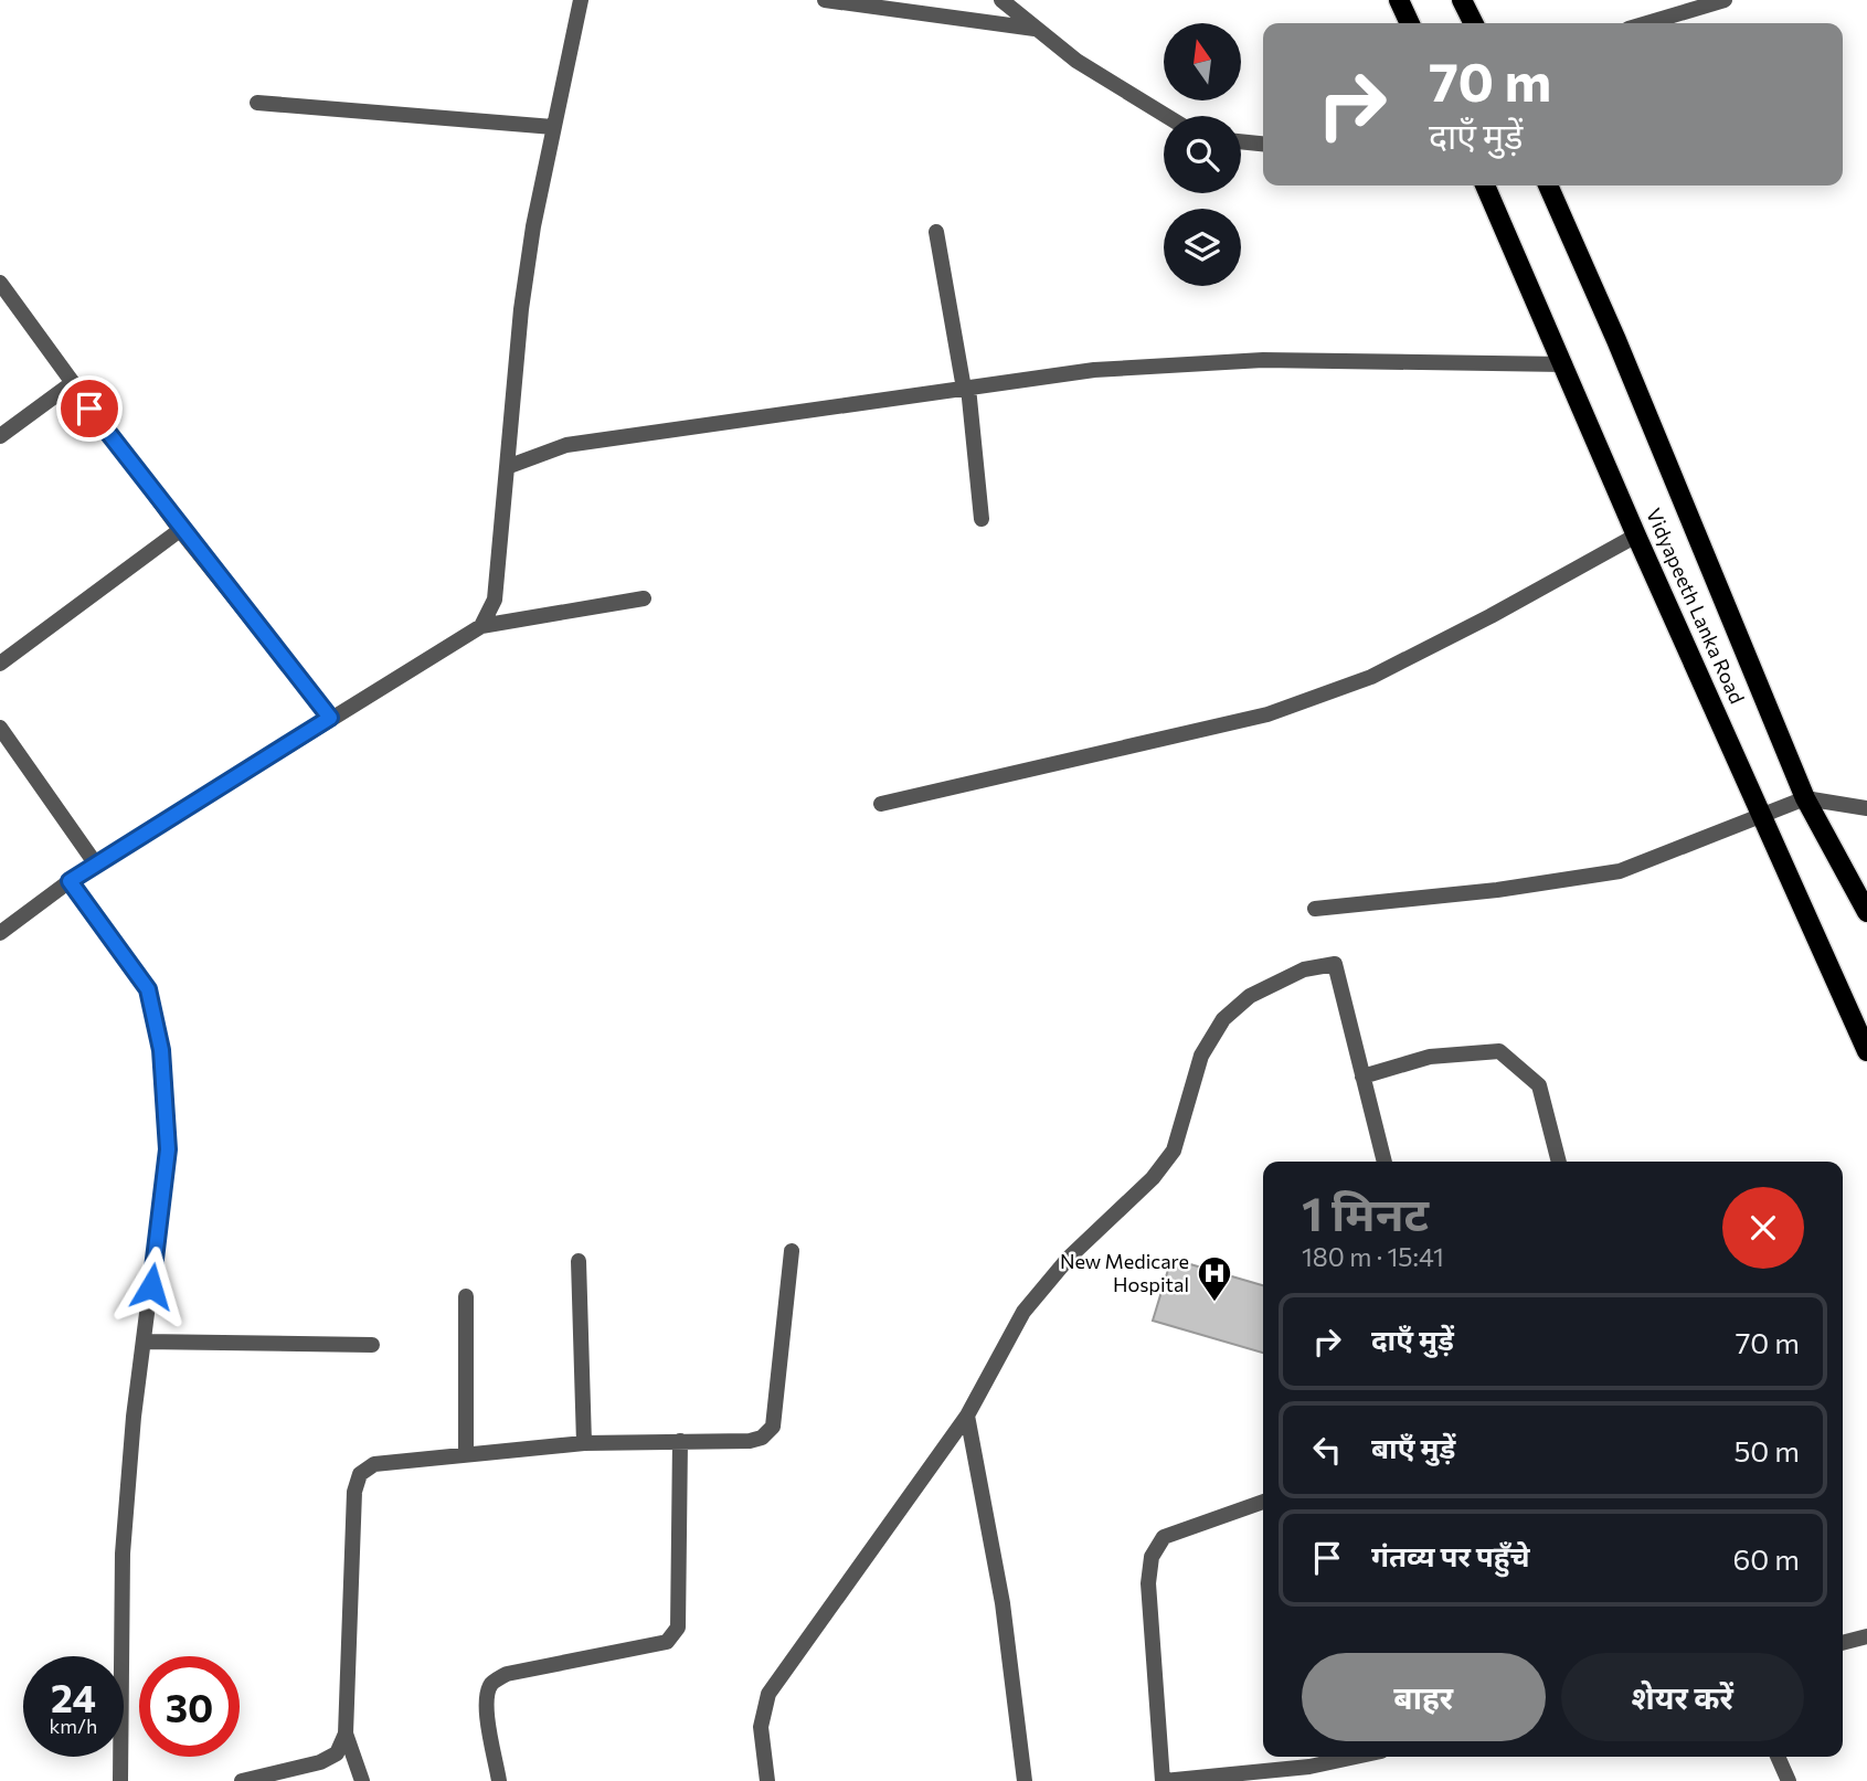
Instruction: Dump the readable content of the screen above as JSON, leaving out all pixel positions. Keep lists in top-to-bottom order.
{
  "streets": {
    "main road": ["Vidyapeeth Lanka Road"]
  },
  "places": {
    "hospital": ["New Medicare Hospital"]
  },
  "north": "top",
  "page": {
    "turn": ["70 m", "दाएँ मुड़ें"],
    "heading": ["1 मिनट", "180 m · 15:41"],
    "list": [
      {
        "name": "दाएँ मुड़ें",
        "value": "70 m"
      },
      {
        "name": "बाएँ मुड़ें",
        "value": "50 m"
      },
      {
        "name": "गंतव्य पर पहुँचे",
        "value": "60 m"
      }
    ],
    "buttons": ["बाहर", "शेयर करें"],
    "speed": "24 km/h",
    "limit": "30"
  }
}
